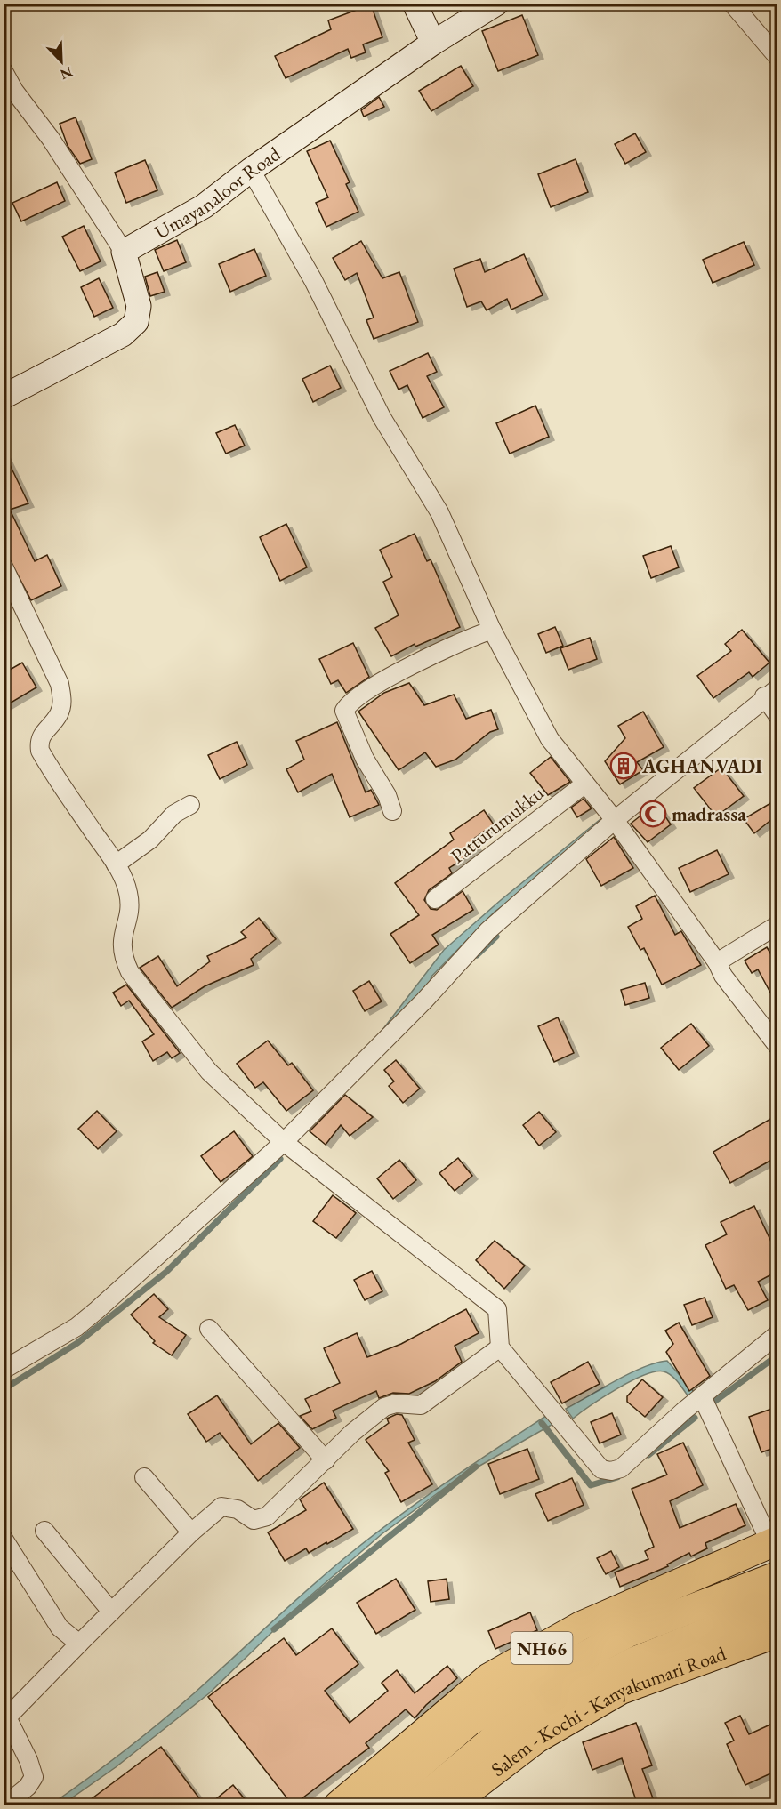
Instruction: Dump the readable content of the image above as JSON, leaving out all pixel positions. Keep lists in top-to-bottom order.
{
  "streets": {
    "highway": ["NH66", "Salem - Kochi - Kanyakumari Road"],
    "main road": ["Umayanaloor Road"],
    "street": ["Patturumukku"]
  },
  "places": {
    "building": ["AGHANVADI"],
    "mosque": ["madrassa"]
  },
  "north": "bottom right"
}
